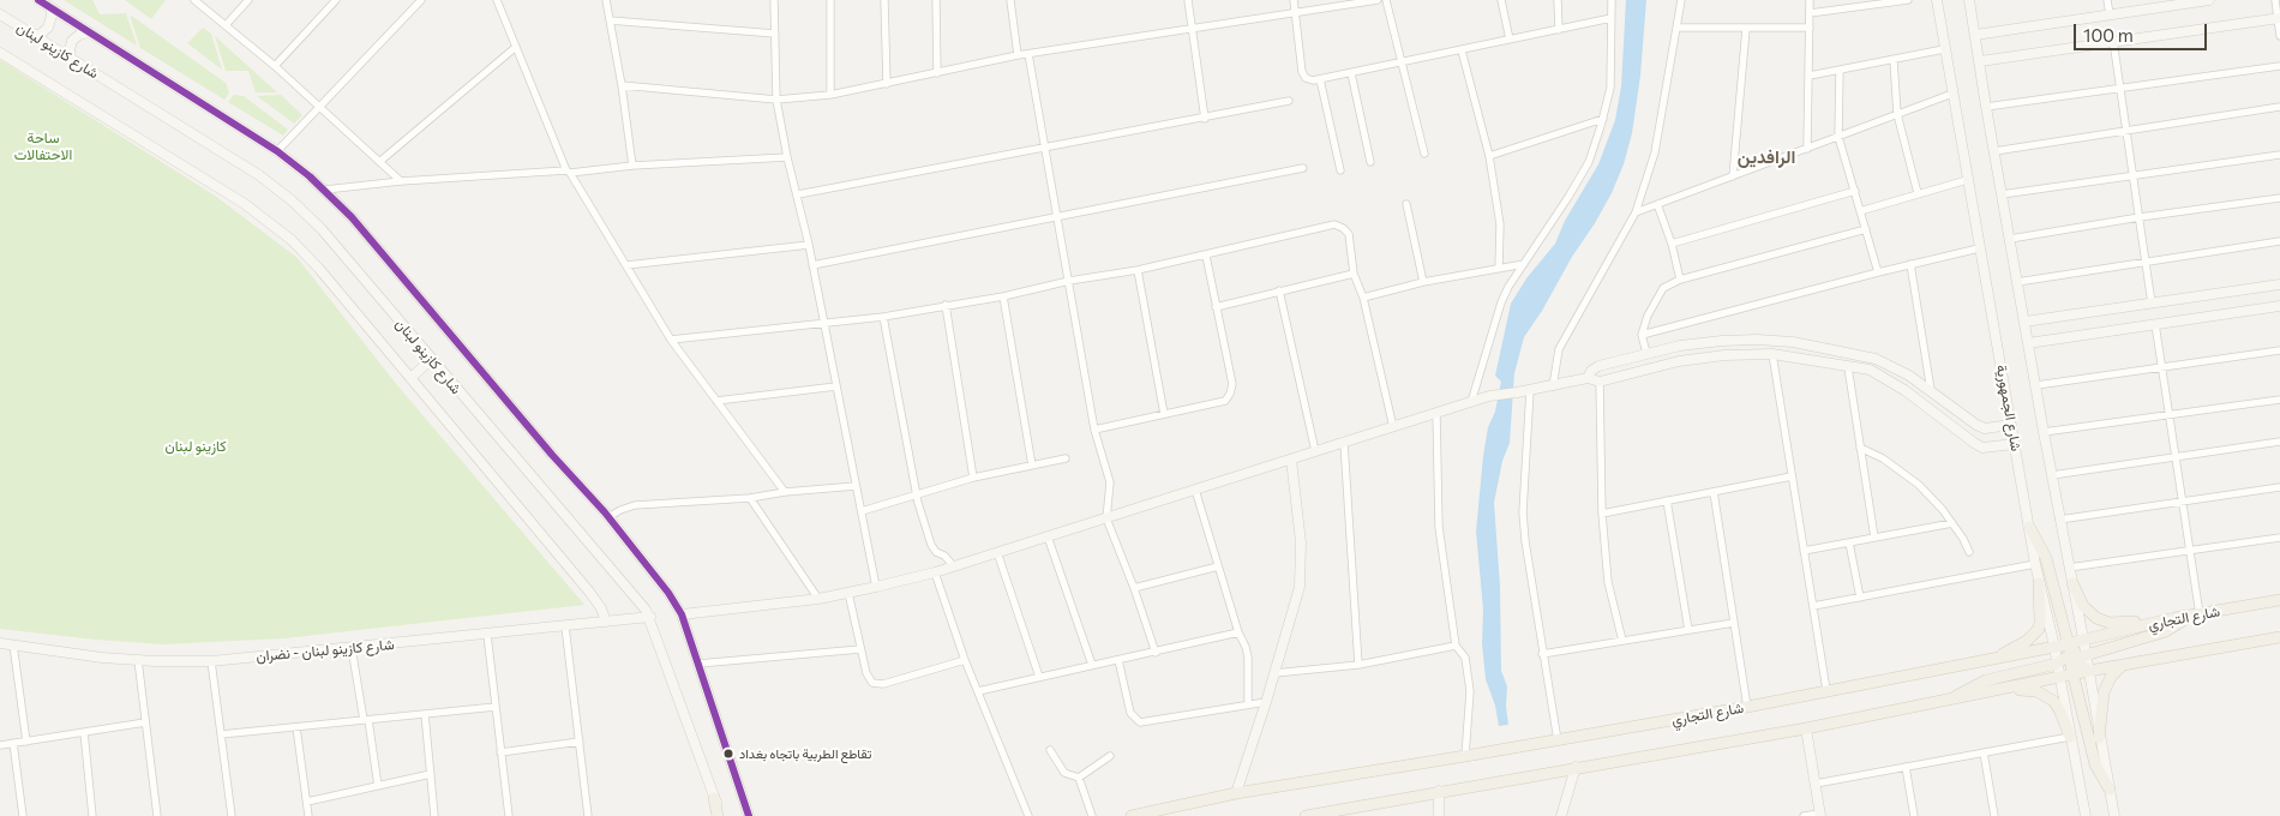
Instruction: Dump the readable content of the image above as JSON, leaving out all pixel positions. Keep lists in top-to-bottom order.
{
  "streets": {
    "main road": ["شارع التجاري"],
    "street": ["شارع كازينو لبنان", "شارع الجمهورية", "شارع كازينو لبنان - نضران"]
  },
  "crossings": [
    ["شارع كازينو لبنان", "شارع كازينو لبنان - نضران"],
    ["شارع الجمهورية", "شارع التجاري"]
  ],
  "districts": ["الرافدين"],
  "parks": ["ساحة الاحتفالات", "كازينو لبنان"],
  "places": ["تقاطع الطربية باتجاه بغداد"],
  "scale_bar": "100 m"
}
